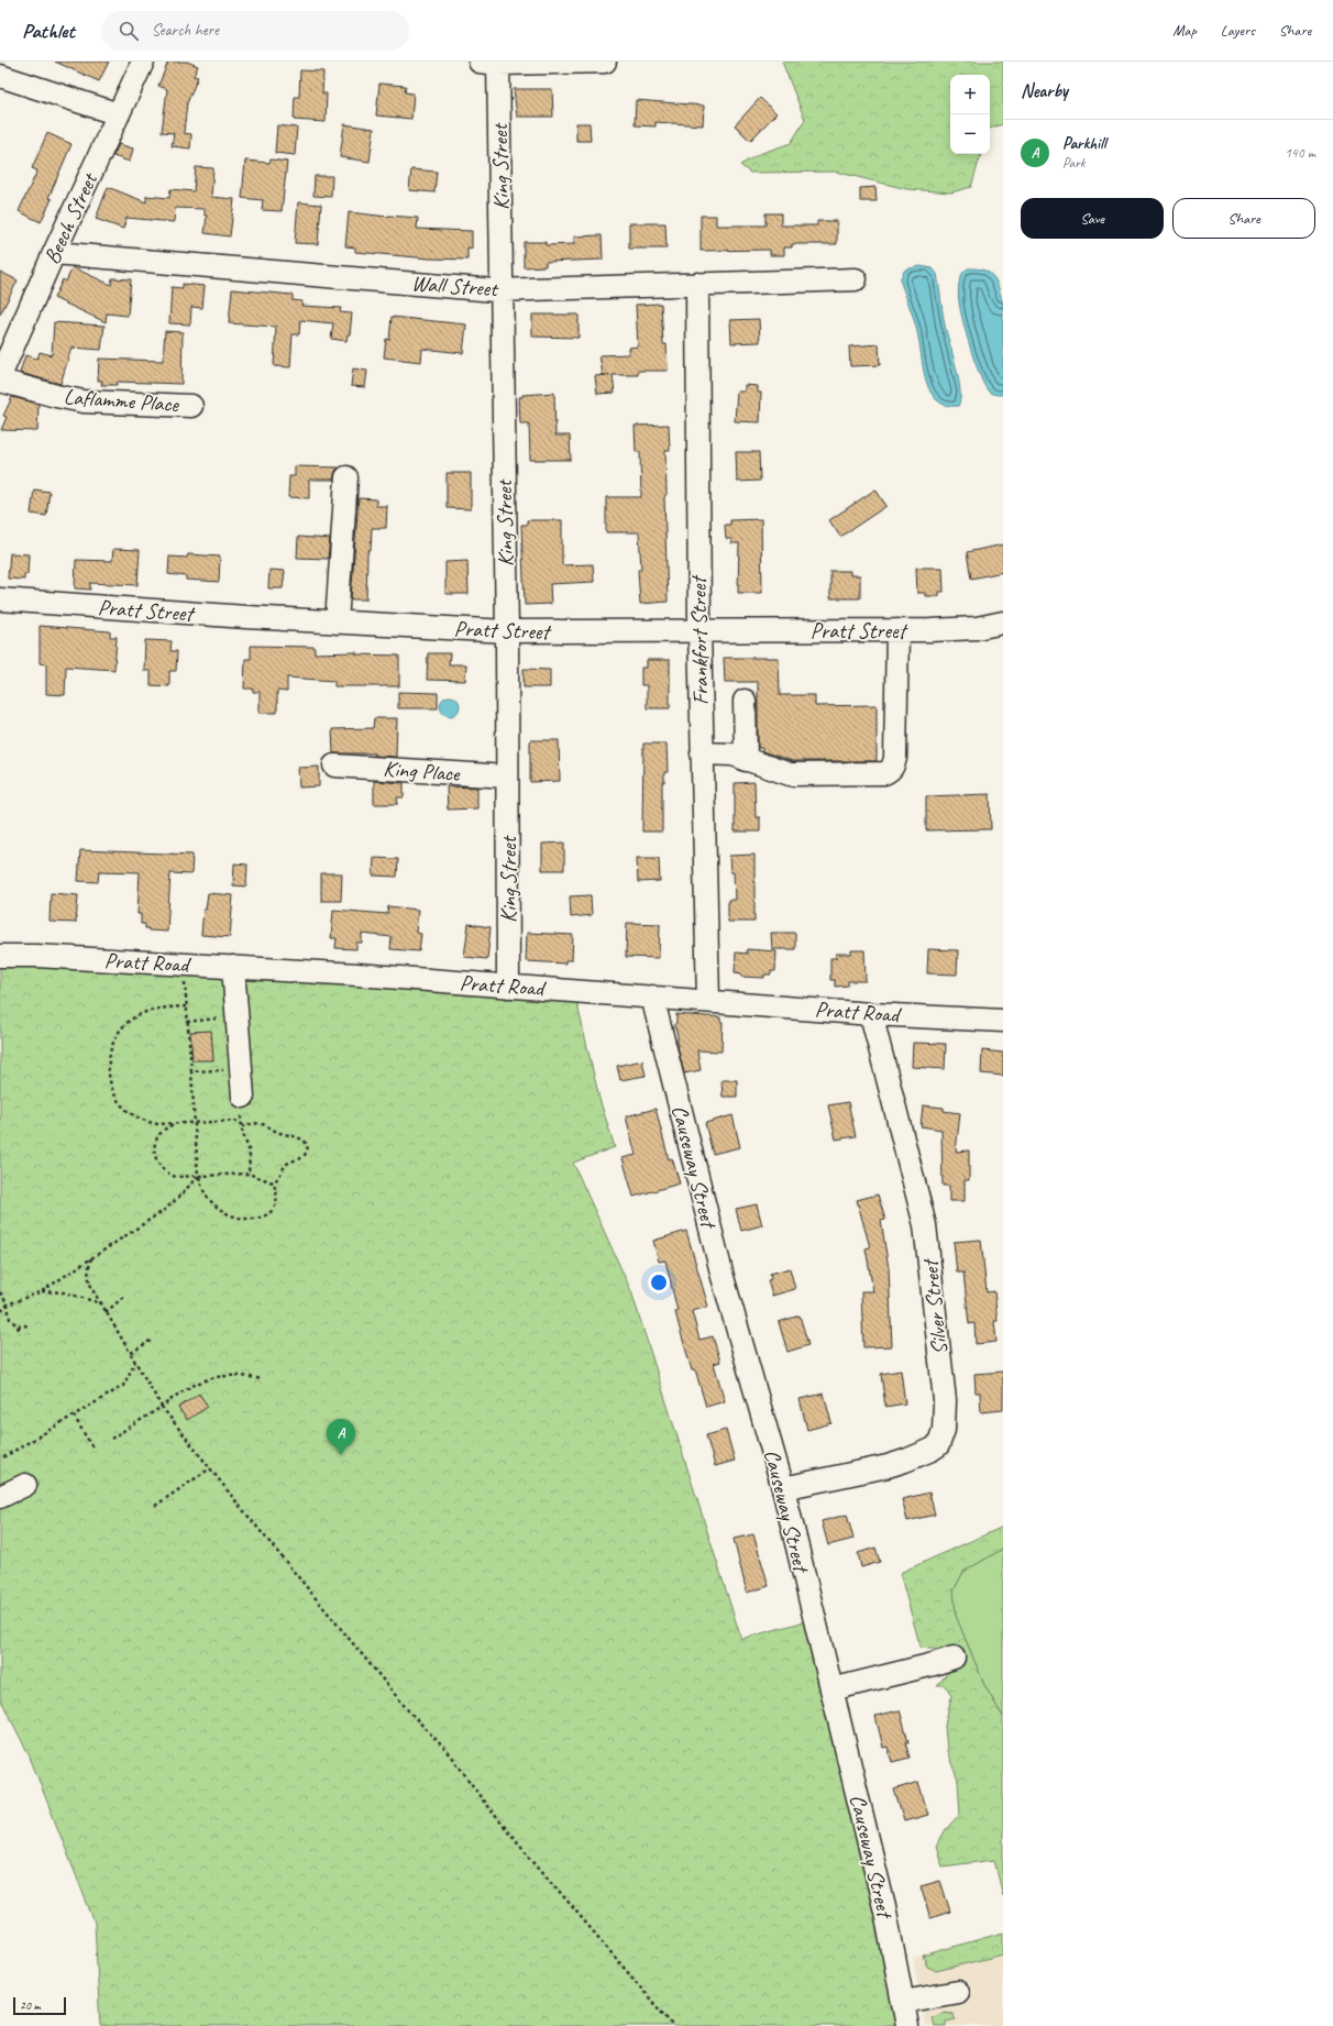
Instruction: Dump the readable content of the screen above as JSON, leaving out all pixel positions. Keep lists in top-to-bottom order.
{
  "streets": {
    "street": [
      "King Street",
      "Beech Street",
      "Wall Street",
      "Laflamme Place",
      "Pratt Street",
      "Frankfort Street",
      "King Place",
      "Pratt Road",
      "Causeway Street",
      "Silver Street"
    ]
  },
  "crossings": [
    ["King Street", "Wall Street"],
    ["King Street", "Pratt Street"],
    ["King Street", "King Place"],
    ["King Street", "Pratt Road"],
    ["Beech Street", "Wall Street"],
    ["Wall Street", "Frankfort Street"],
    ["Pratt Street", "Frankfort Street"],
    ["Frankfort Street", "Pratt Road"],
    ["Pratt Road", "Causeway Street"],
    ["Pratt Road", "Silver Street"],
    ["Causeway Street", "Silver Street"]
  ],
  "scale_bar": "20 m",
  "page": {
    "header": "Pathlet",
    "search": "Search here",
    "nav": ["Map", "Layers", "Share"],
    "heading": "Nearby",
    "map_buttons": ["+", "−"],
    "list": [
      {
        "mark": "A",
        "name": "Parkhill",
        "note": "Park",
        "value": "140 m"
      }
    ],
    "buttons": ["Save", "Share"],
    "pins": "A",
    "scale": "20 m"
  }
}
